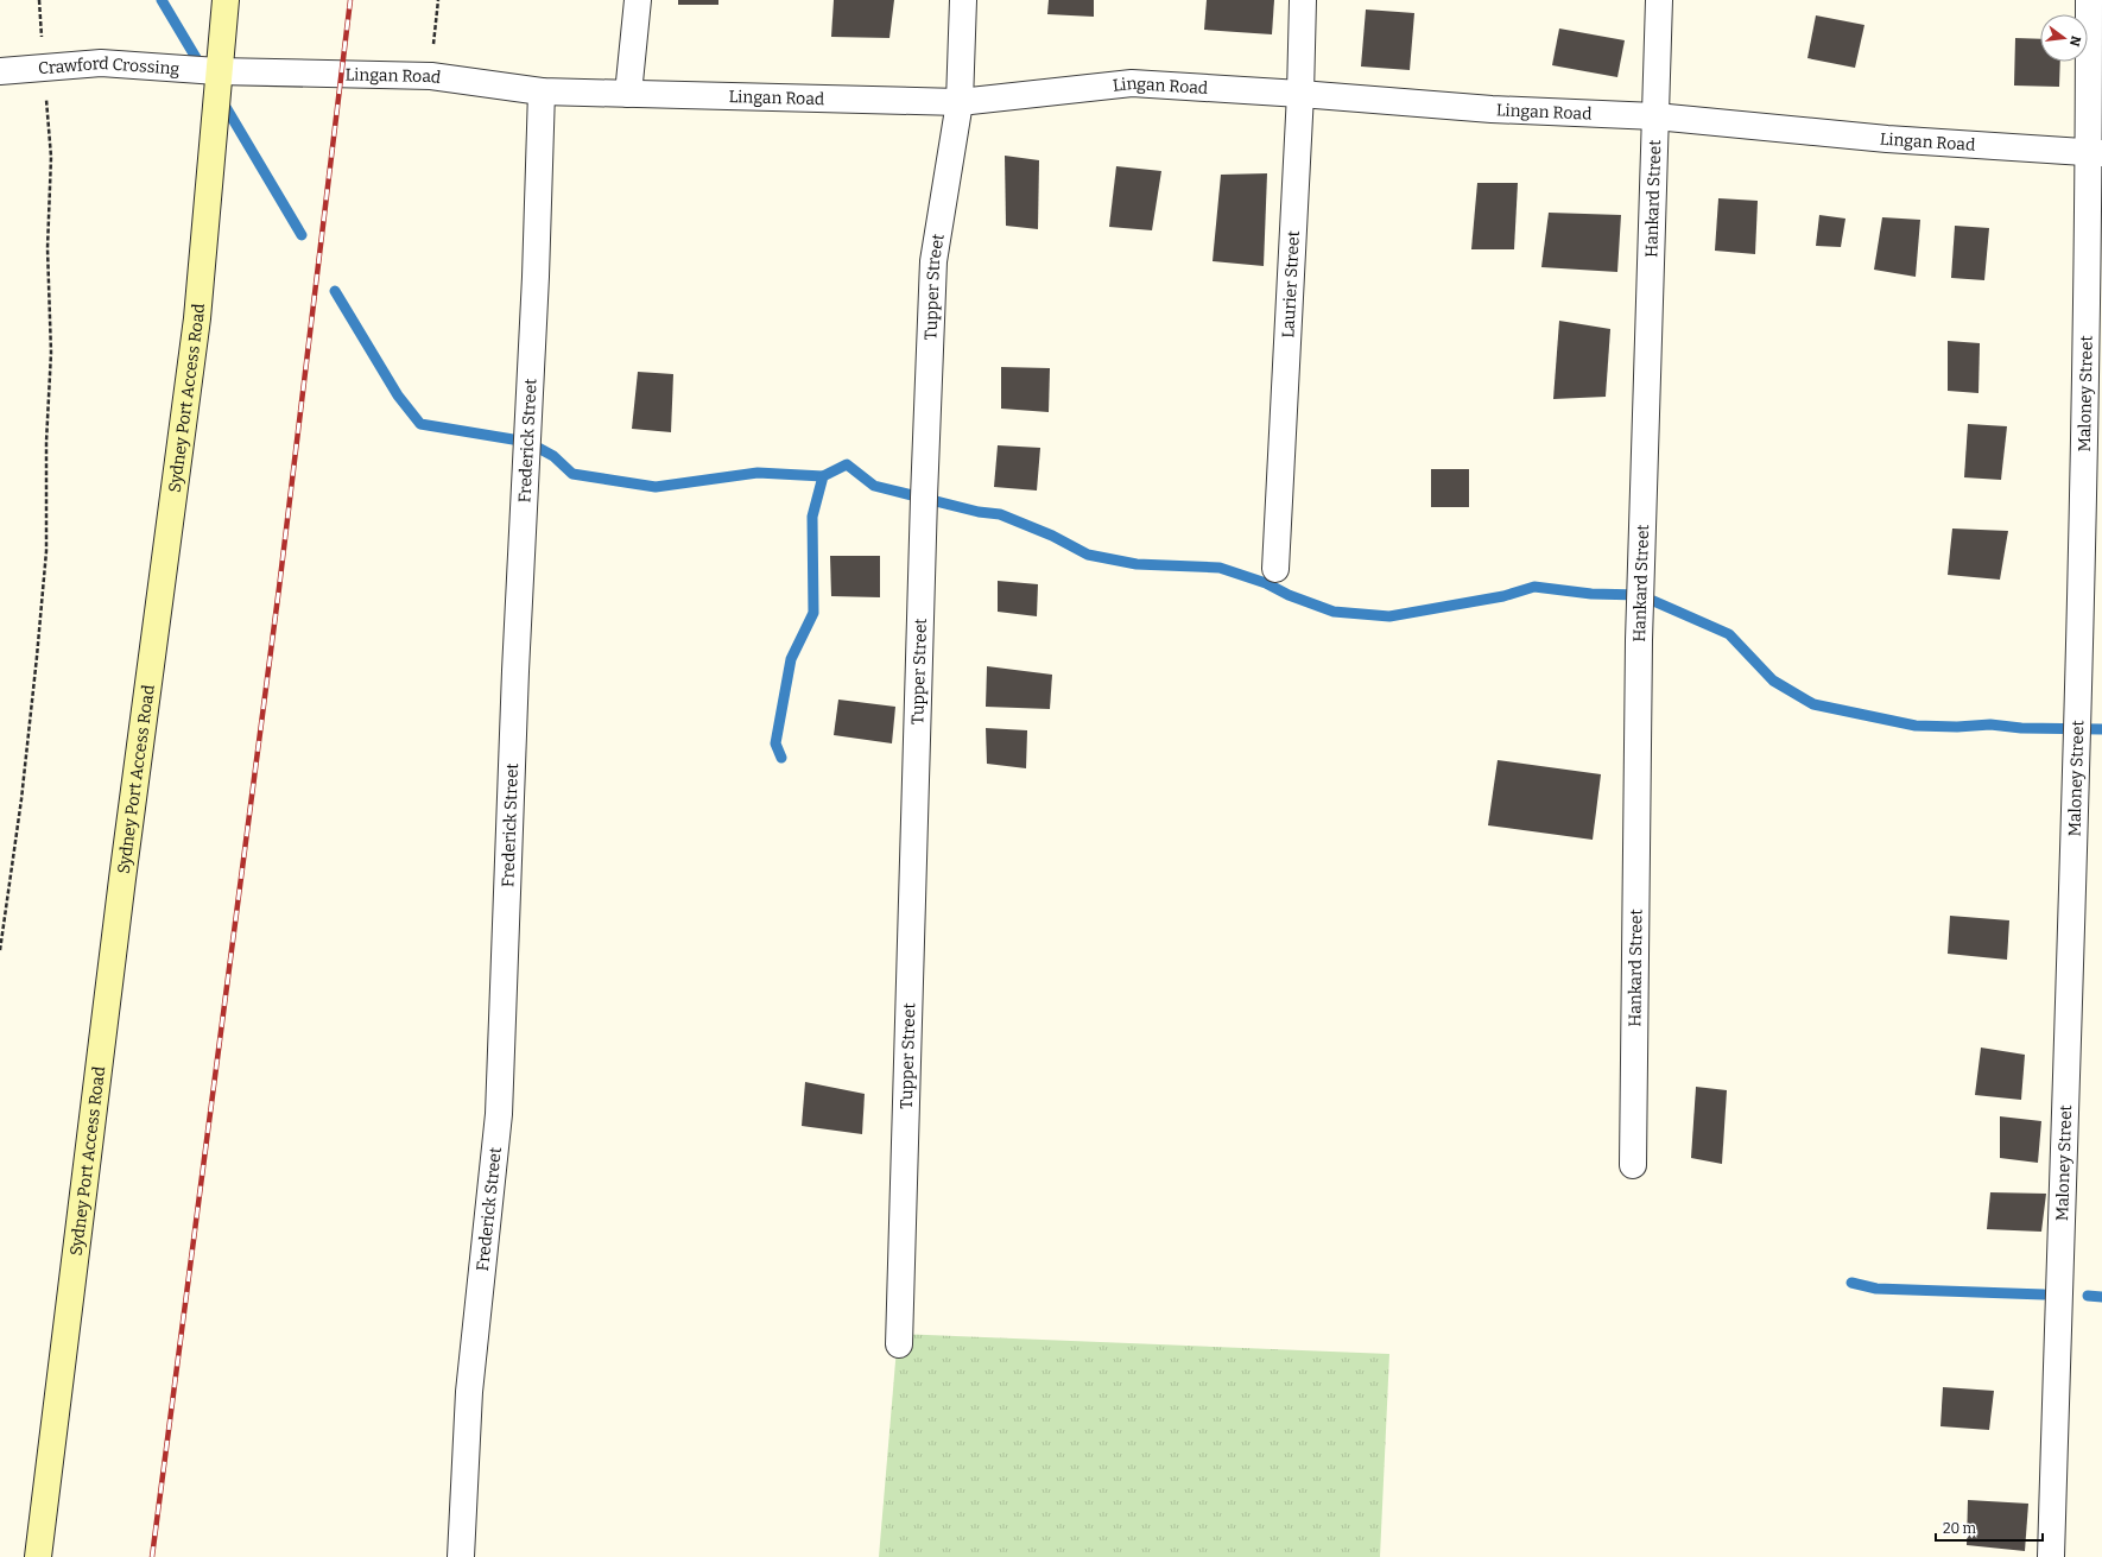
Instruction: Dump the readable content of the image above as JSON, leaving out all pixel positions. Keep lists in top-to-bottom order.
{
  "streets": {
    "main road": ["Sydney Port Access Road"],
    "street": [
      "Crawford Crossing",
      "Lingan Road",
      "Hankard Street",
      "Laurier Street",
      "Tupper Street",
      "Maloney Street",
      "Frederick Street"
    ]
  },
  "crossings": [
    ["Crawford Crossing", "Lingan Road"],
    ["Crawford Crossing", "Sydney Port Access Road"],
    ["Lingan Road", "Hankard Street"],
    ["Lingan Road", "Laurier Street"],
    ["Lingan Road", "Tupper Street"],
    ["Lingan Road", "Maloney Street"],
    ["Lingan Road", "Sydney Port Access Road"],
    ["Lingan Road", "Frederick Street"]
  ],
  "scale_bar": "20 m",
  "north": "right"
}
